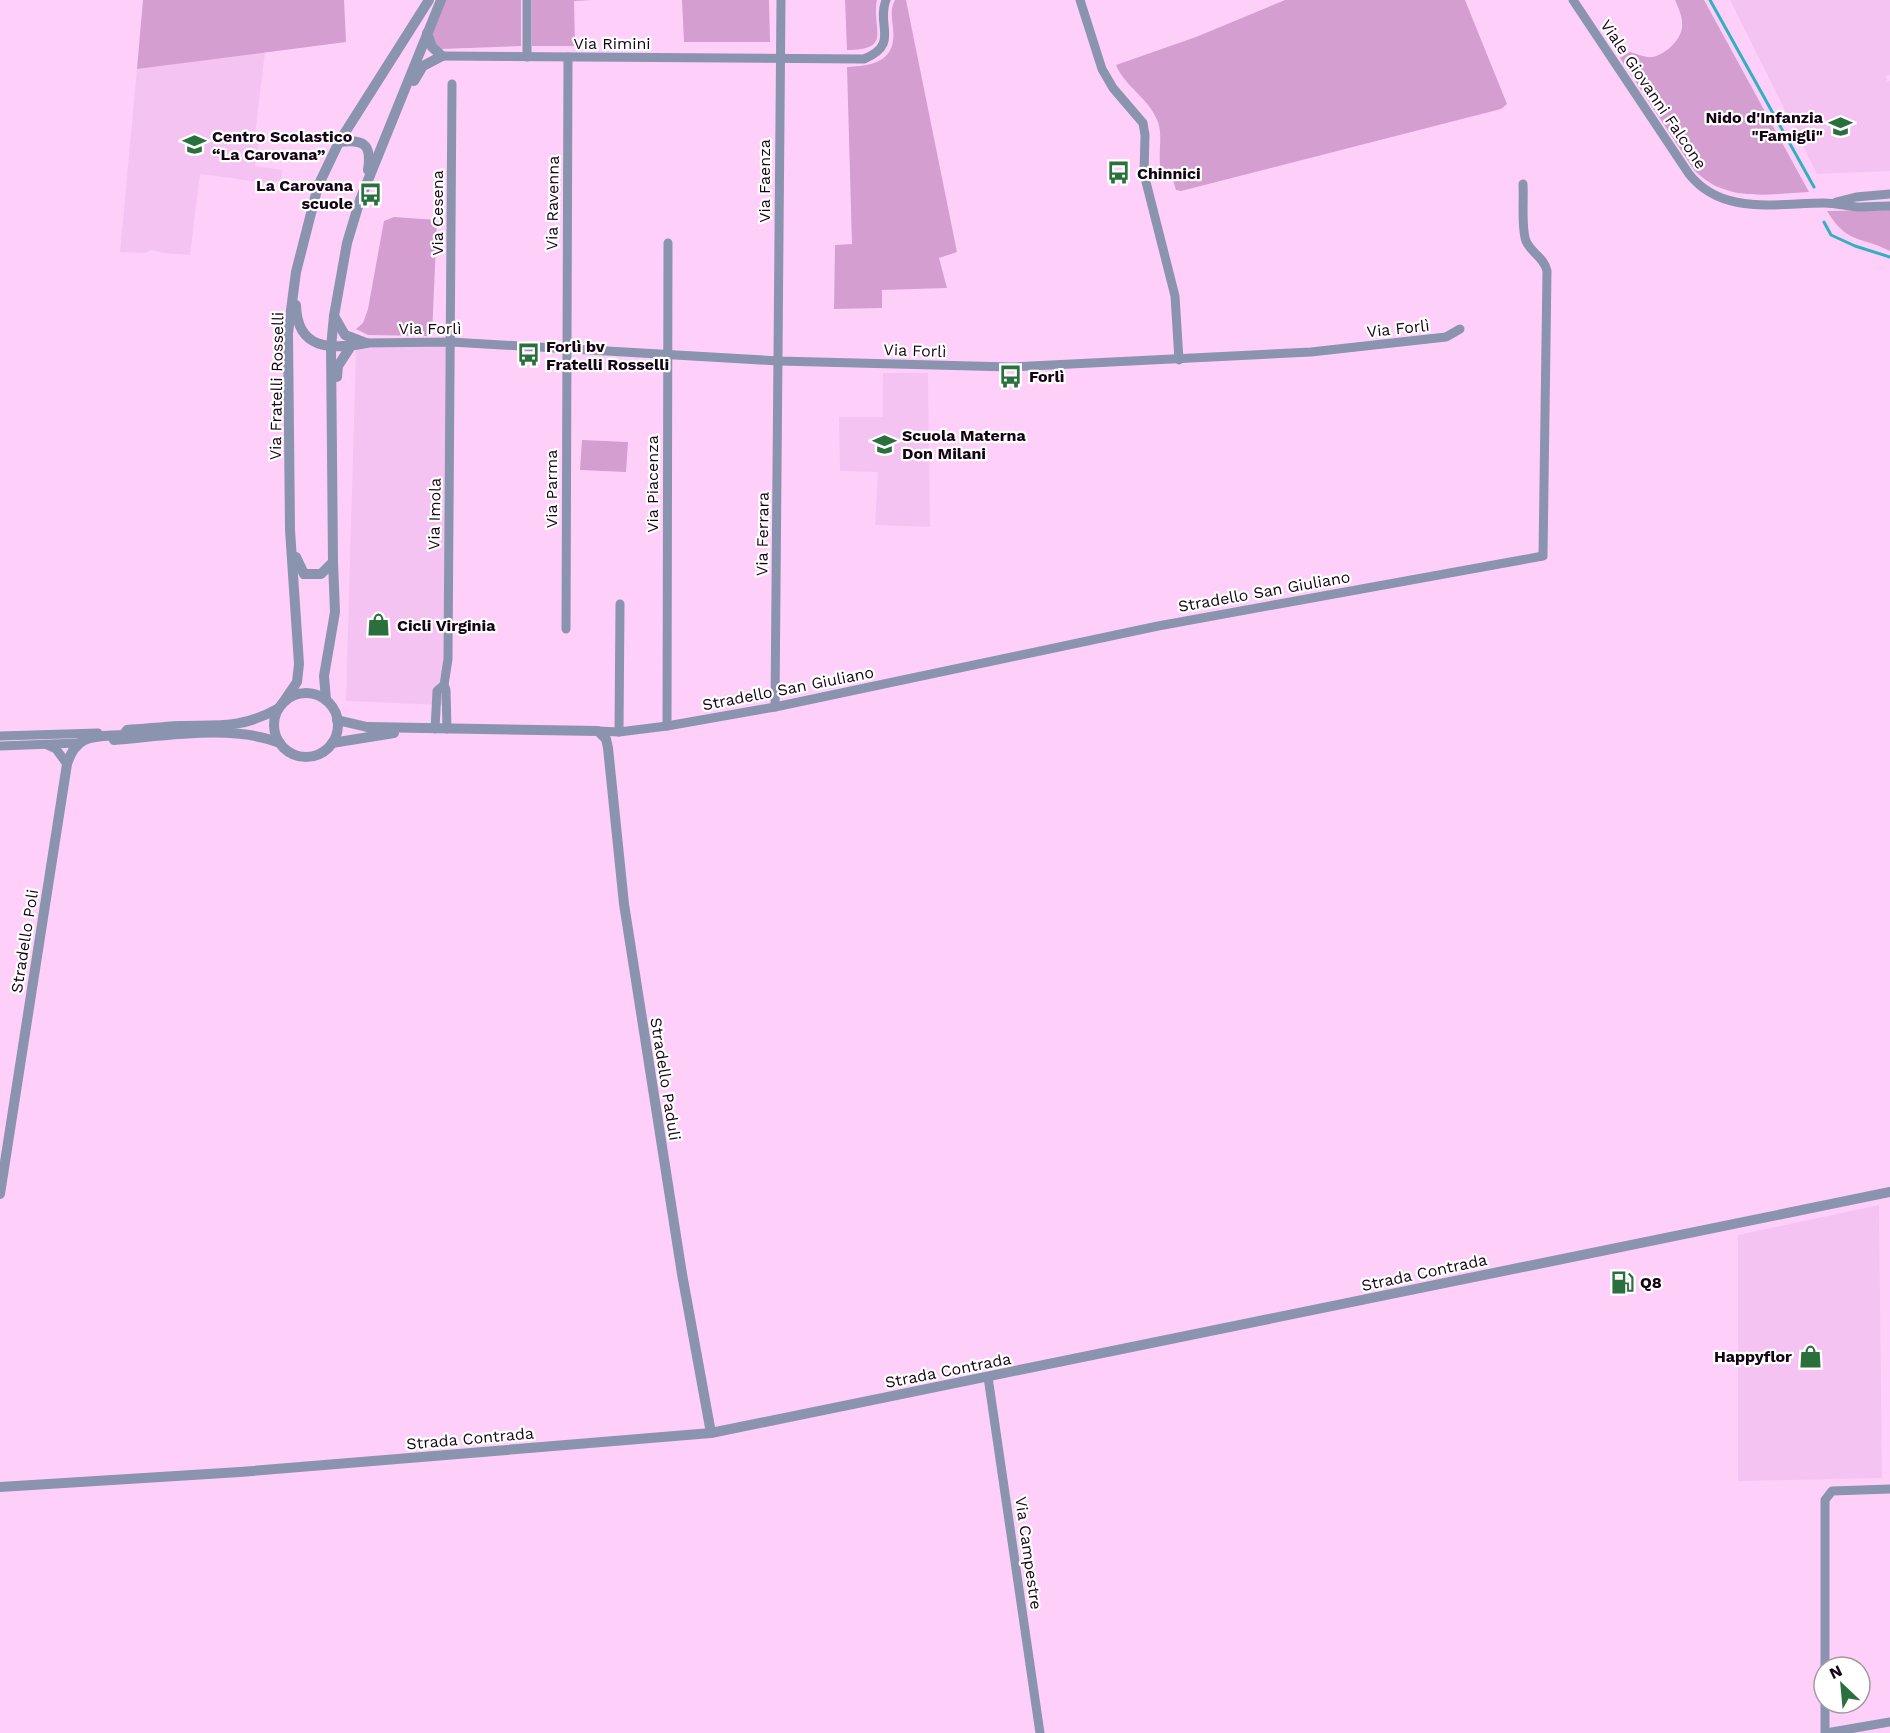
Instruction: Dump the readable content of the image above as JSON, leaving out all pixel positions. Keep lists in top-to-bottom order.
{
  "streets": {
    "street": [
      "Via Rimini",
      "Viale Giovanni Falcone",
      "Via Faenza",
      "Via Ravenna",
      "Via Cesena",
      "Via Forlì",
      "Via Fratelli Rosselli",
      "Via Piacenza",
      "Via Parma",
      "Via Imola",
      "Via Ferrara",
      "Stradello San Giuliano",
      "Stradello Poli",
      "Stradello Paduli",
      "Strada Contrada",
      "Via Campestre"
    ]
  },
  "crossings": [
    ["Via Rimini", "Via Faenza"],
    ["Via Rimini", "Via Ravenna"],
    ["Via Faenza", "Via Forlì"],
    ["Via Faenza", "Via Ferrara"],
    ["Via Ravenna", "Via Forlì"],
    ["Via Ravenna", "Via Parma"],
    ["Via Cesena", "Via Forlì"],
    ["Via Cesena", "Via Imola"],
    ["Via Forlì", "Via Piacenza"],
    ["Via Forlì", "Via Parma"],
    ["Via Forlì", "Via Imola"],
    ["Via Forlì", "Via Ferrara"],
    ["Via Fratelli Rosselli", "Stradello San Giuliano"],
    ["Via Piacenza", "Stradello San Giuliano"],
    ["Via Imola", "Stradello San Giuliano"],
    ["Via Ferrara", "Stradello San Giuliano"],
    ["Stradello San Giuliano", "Stradello Paduli"],
    ["Stradello Paduli", "Strada Contrada"],
    ["Strada Contrada", "Via Campestre"]
  ],
  "places": {
    "school or university": ["Nido d'Infanzia \"Famigli\"", "Centro Scolastico “La Carovana”", "Scuola Materna Don Milani"],
    "bus stop": [
      "Chinnici",
      "La Carovana scuole",
      "Forlì bv Fratelli Rosselli",
      "Forlì"
    ],
    "shop": ["Cicli Virginia", "Happyflor"],
    "fuel station": ["Q8"]
  },
  "north": "top left"
}
